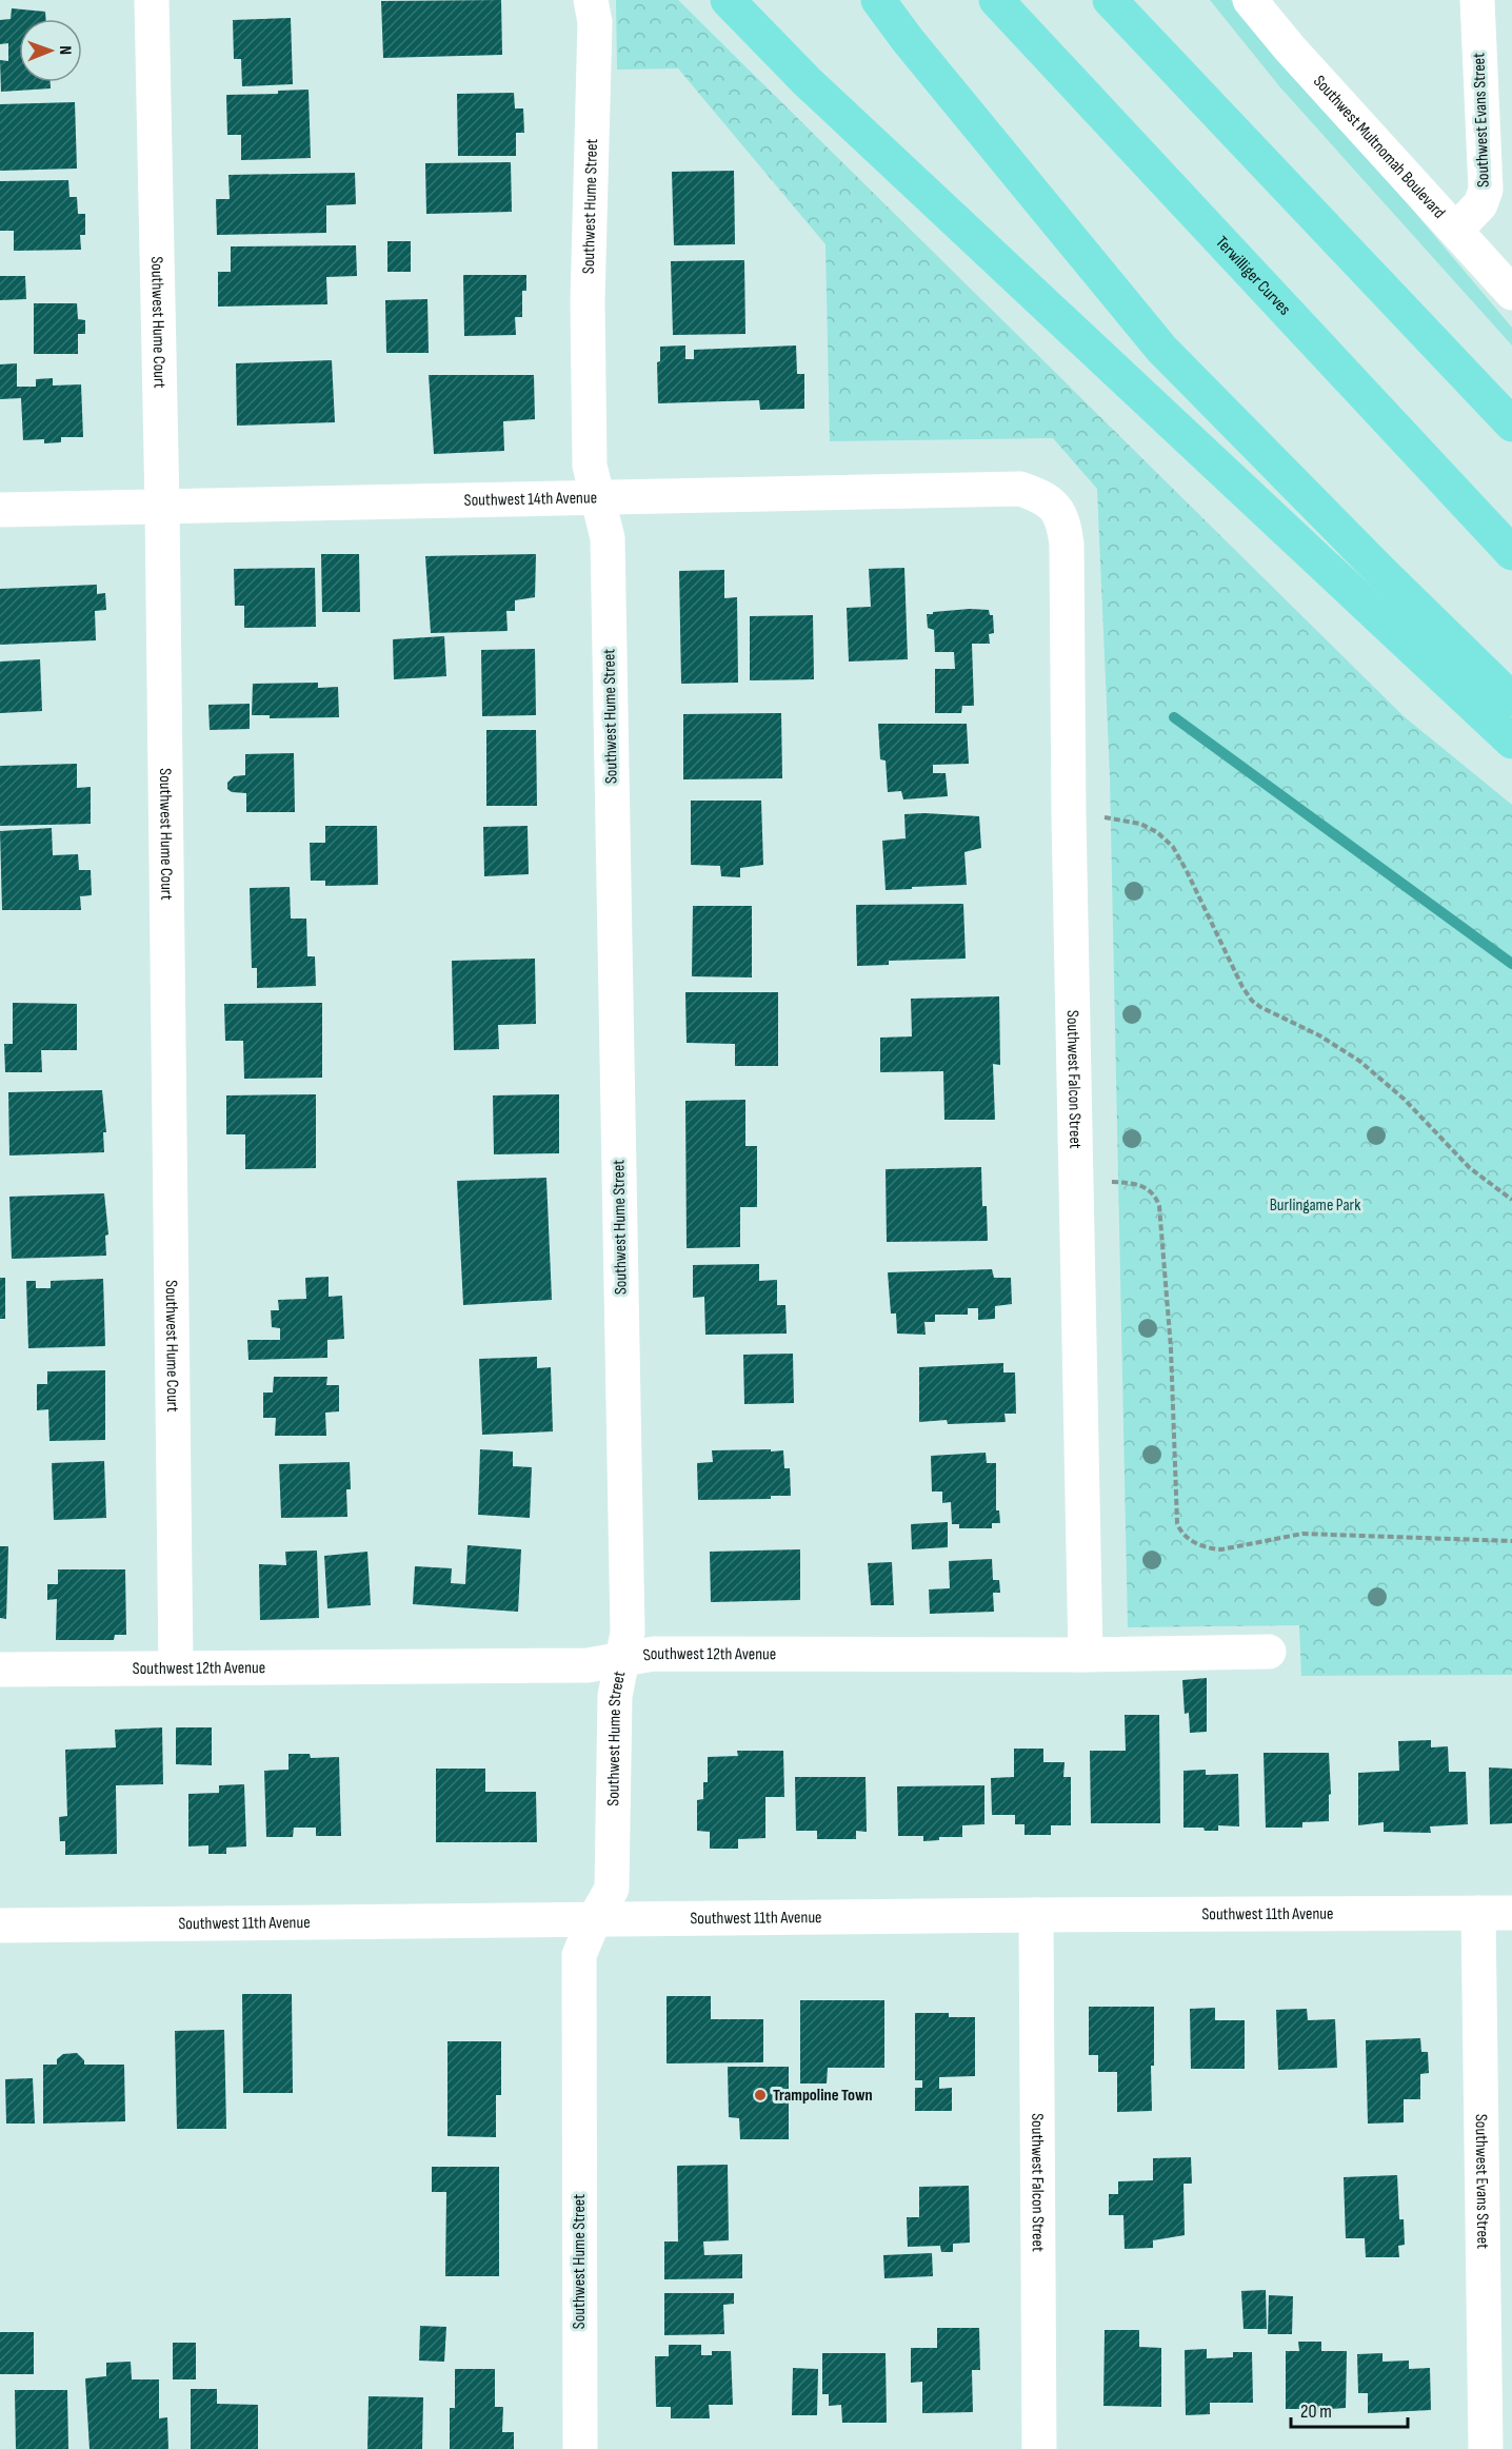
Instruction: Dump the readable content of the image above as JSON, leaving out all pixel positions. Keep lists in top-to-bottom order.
{
  "streets": {
    "highway": ["Terwilliger Curves"],
    "street": [
      "Southwest Evans Street",
      "Southwest Multnomah Boulevard",
      "Southwest Hume Street",
      "Southwest Hume Court",
      "Southwest 14th Avenue",
      "Southwest Falcon Street",
      "Southwest 12th Avenue",
      "Southwest 11th Avenue"
    ]
  },
  "crossings": [
    ["Southwest Evans Street", "Southwest Multnomah Boulevard"],
    ["Southwest Evans Street", "Southwest 11th Avenue"],
    ["Southwest Hume Street", "Southwest 14th Avenue"],
    ["Southwest Hume Street", "Southwest 12th Avenue"],
    ["Southwest Hume Street", "Southwest 11th Avenue"],
    ["Southwest Hume Court", "Southwest 14th Avenue"],
    ["Southwest Hume Court", "Southwest 12th Avenue"],
    ["Southwest 14th Avenue", "Southwest Falcon Street"],
    ["Southwest Falcon Street", "Southwest 12th Avenue"],
    ["Southwest Falcon Street", "Southwest 11th Avenue"]
  ],
  "parks": ["Burlingame Park"],
  "places": ["Trampoline Town"],
  "scale_bar": "20 m",
  "north": "right"
}
